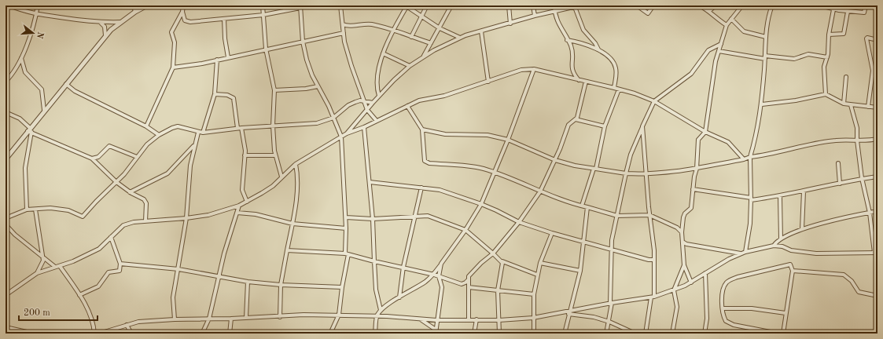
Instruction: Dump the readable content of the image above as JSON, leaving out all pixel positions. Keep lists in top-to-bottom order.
{
  "scale_bar": "200 m",
  "north": "right"
}
